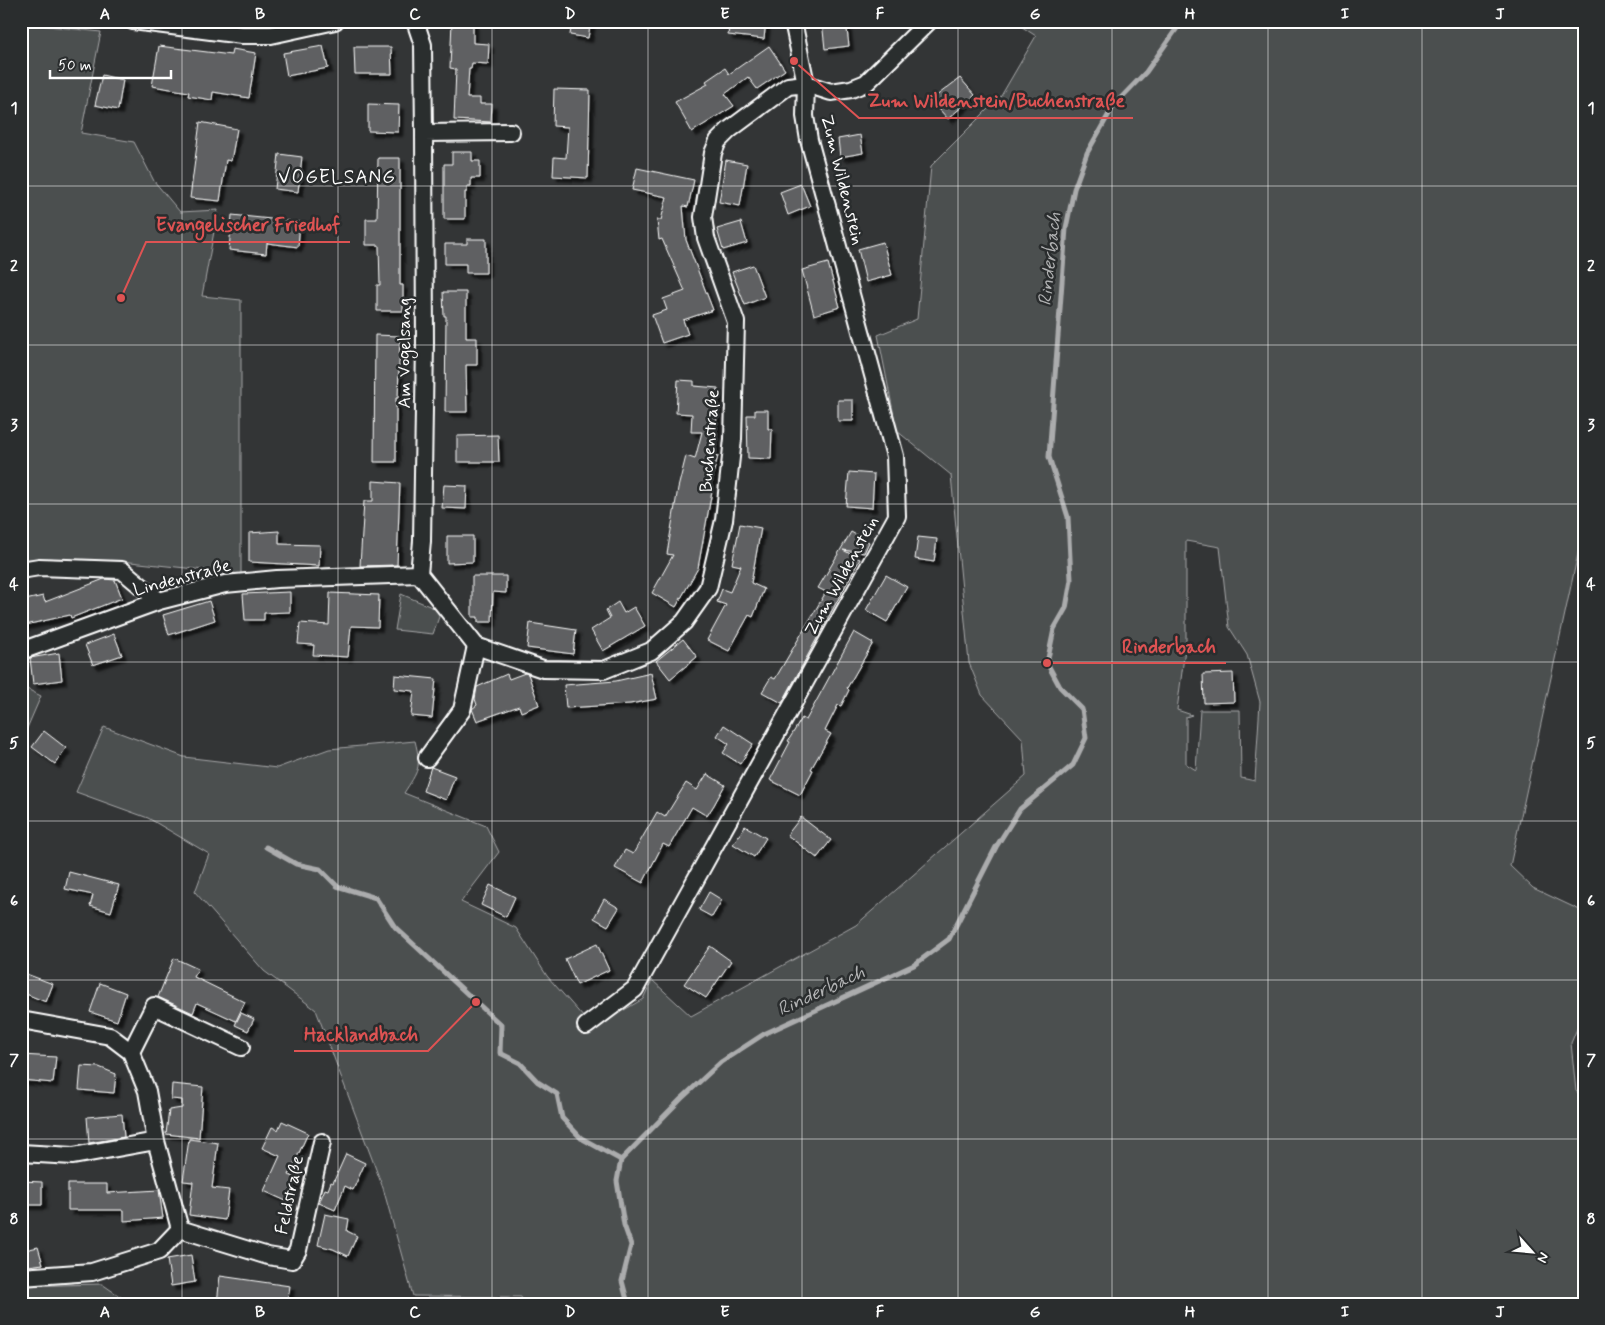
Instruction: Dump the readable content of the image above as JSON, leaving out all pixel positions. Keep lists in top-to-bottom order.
{
  "streets": {
    "street": [
      "Zum Wildenstein",
      "Am Vogelsang",
      "Buchenstraße",
      "Lindenstraße",
      "Feldstraße"
    ]
  },
  "crossings": [
    ["Zum Wildenstein", "Buchenstraße"],
    ["Am Vogelsang", "Lindenstraße"]
  ],
  "districts": ["VOGELSANG"],
  "water": ["Rinderbach"],
  "places": [
    "Zum Wildenstein/Buchenstraße",
    "Evangelischer Friedhof",
    "Rinderbach",
    "Hacklandbach"
  ],
  "scale_bar": "50 m",
  "north": "bottom right",
  "grid": {
    "columns": [
      "A",
      "B",
      "C",
      "D",
      "E",
      "F",
      "G",
      "H",
      "I",
      "J"
    ],
    "rows": [
      "1",
      "2",
      "3",
      "4",
      "5",
      "6",
      "7",
      "8"
    ]
  }
}
